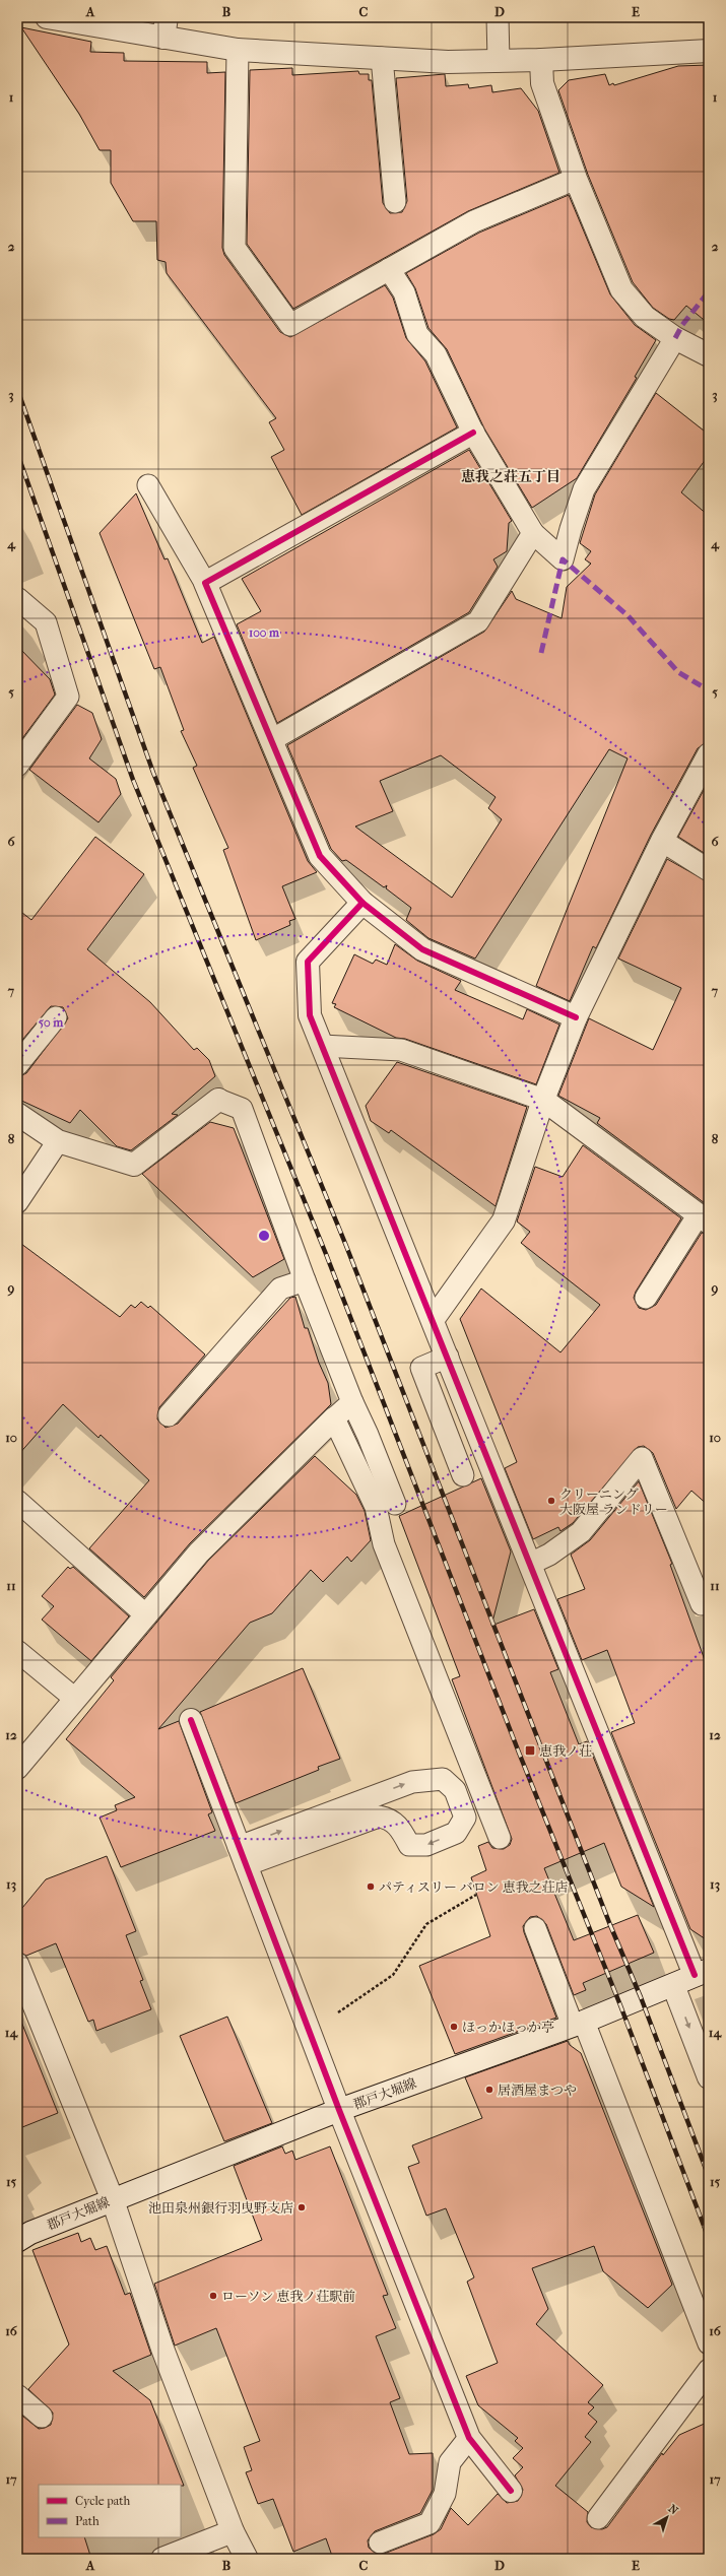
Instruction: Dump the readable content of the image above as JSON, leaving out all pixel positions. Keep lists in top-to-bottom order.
{
  "streets": {
    "street": ["郡戸大堀線"]
  },
  "districts": ["恵我之荘五丁目"],
  "places": {
    "other": [
      "クリーニング 大阪屋 ランドリー",
      "パティスリー バロン 恵我之荘店",
      "ほっかほっか亭",
      "居酒屋まつや",
      "池田泉州銀行羽曳野支店",
      "ローソン 恵我ノ荘駅前"
    ],
    "transit": ["恵我ノ荘"]
  },
  "legend": ["Cycle path", "Path"],
  "north": "top right",
  "grid": {
    "columns": [
      "A",
      "B",
      "C",
      "D",
      "E"
    ],
    "rows": [
      "1",
      "2",
      "3",
      "4",
      "5",
      "6",
      "7",
      "8",
      "9",
      "10",
      "11",
      "12",
      "13",
      "14",
      "15",
      "16",
      "17"
    ]
  },
  "rings": ["100 m", "50 m"]
}
